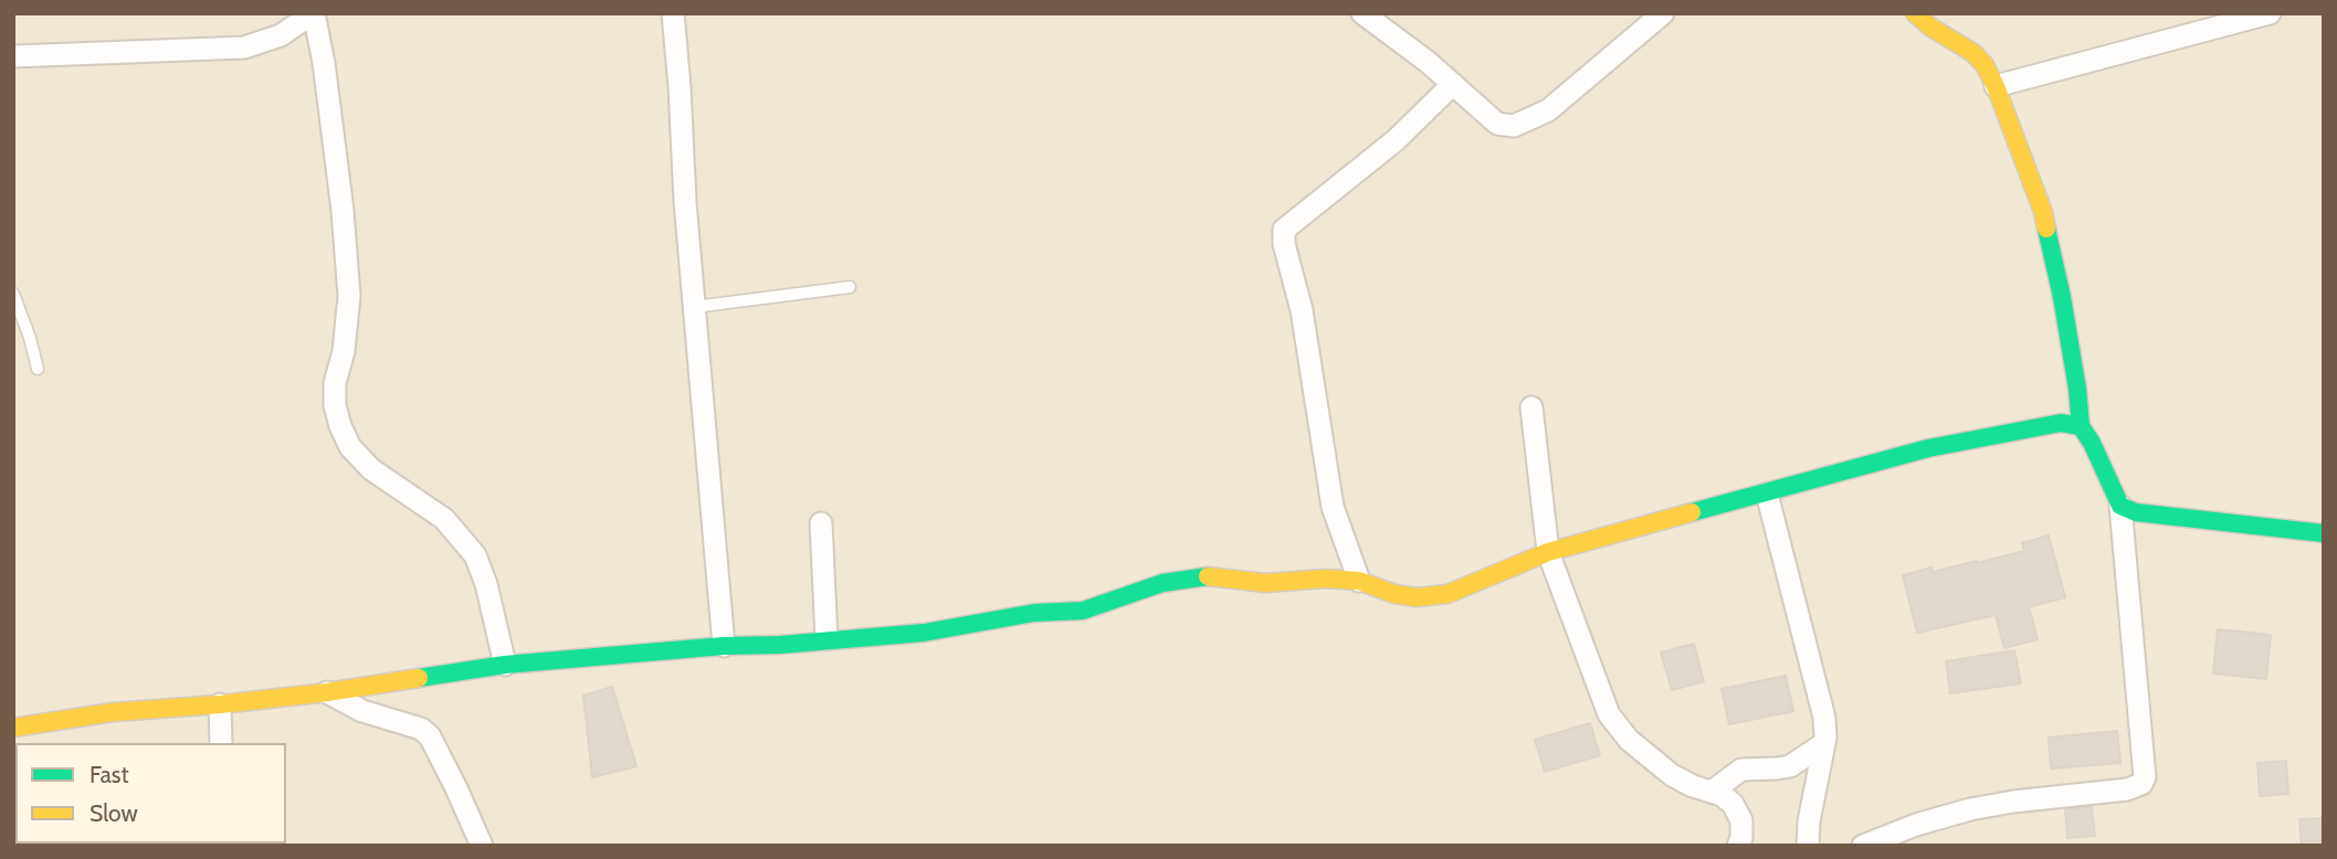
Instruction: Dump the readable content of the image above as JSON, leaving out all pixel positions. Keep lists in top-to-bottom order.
{
  "legend": ["Fast", "Slow"]
}
